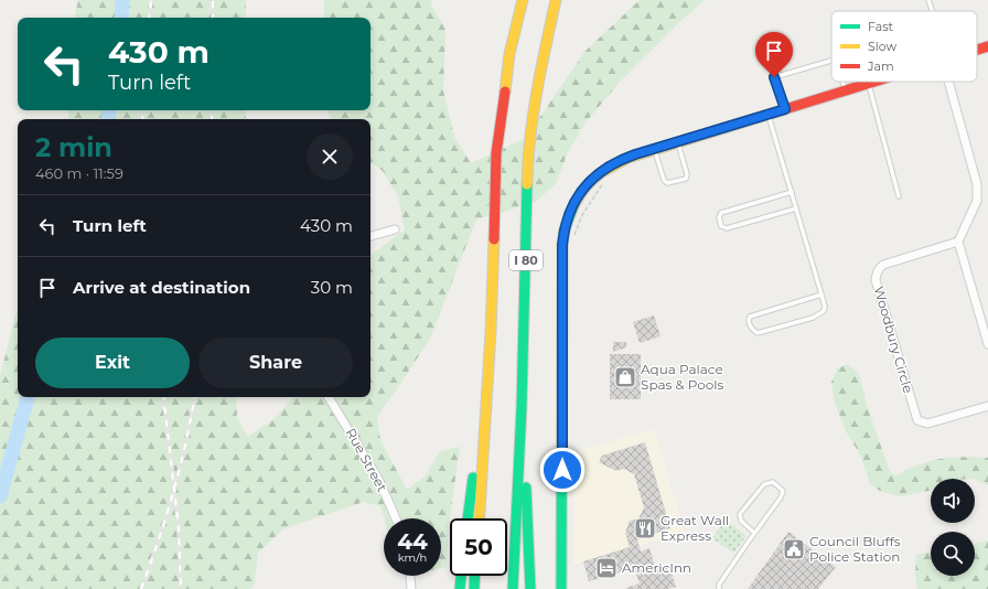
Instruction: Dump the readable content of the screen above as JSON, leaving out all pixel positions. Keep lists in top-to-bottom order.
{
  "streets": {
    "main road": ["I 80"],
    "street": ["Woodbury Circle", "Rue Street"]
  },
  "places": {
    "shop": ["Aqua Palace Spas & Pools"],
    "restaurant": ["Great Wall Express"],
    "public building": ["Council Bluffs Police Station"],
    "hotel": ["AmericInn"]
  },
  "legend": ["Fast", "Slow", "Jam"],
  "page": {
    "turn": ["430 m", "Turn left"],
    "heading": ["2 min", "460 m · 11:59"],
    "list": [
      {
        "name": "Turn left",
        "value": "430 m"
      },
      {
        "name": "Arrive at destination",
        "value": "30 m"
      }
    ],
    "buttons": ["Exit", "Share"],
    "speed": "44 km/h",
    "limit": "50"
  }
}
